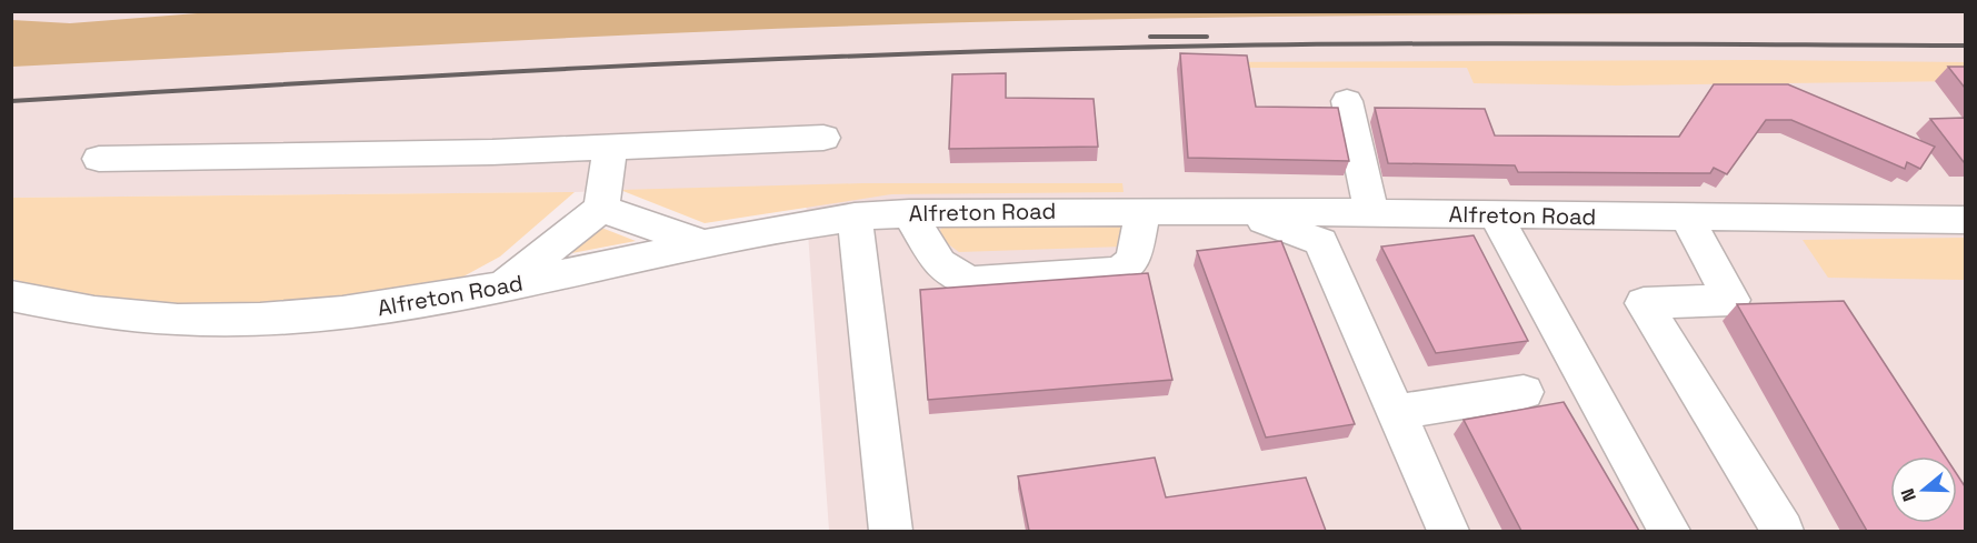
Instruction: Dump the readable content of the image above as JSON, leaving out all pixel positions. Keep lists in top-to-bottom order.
{
  "streets": {
    "street": ["Alfreton Road"]
  },
  "north": "left"
}
